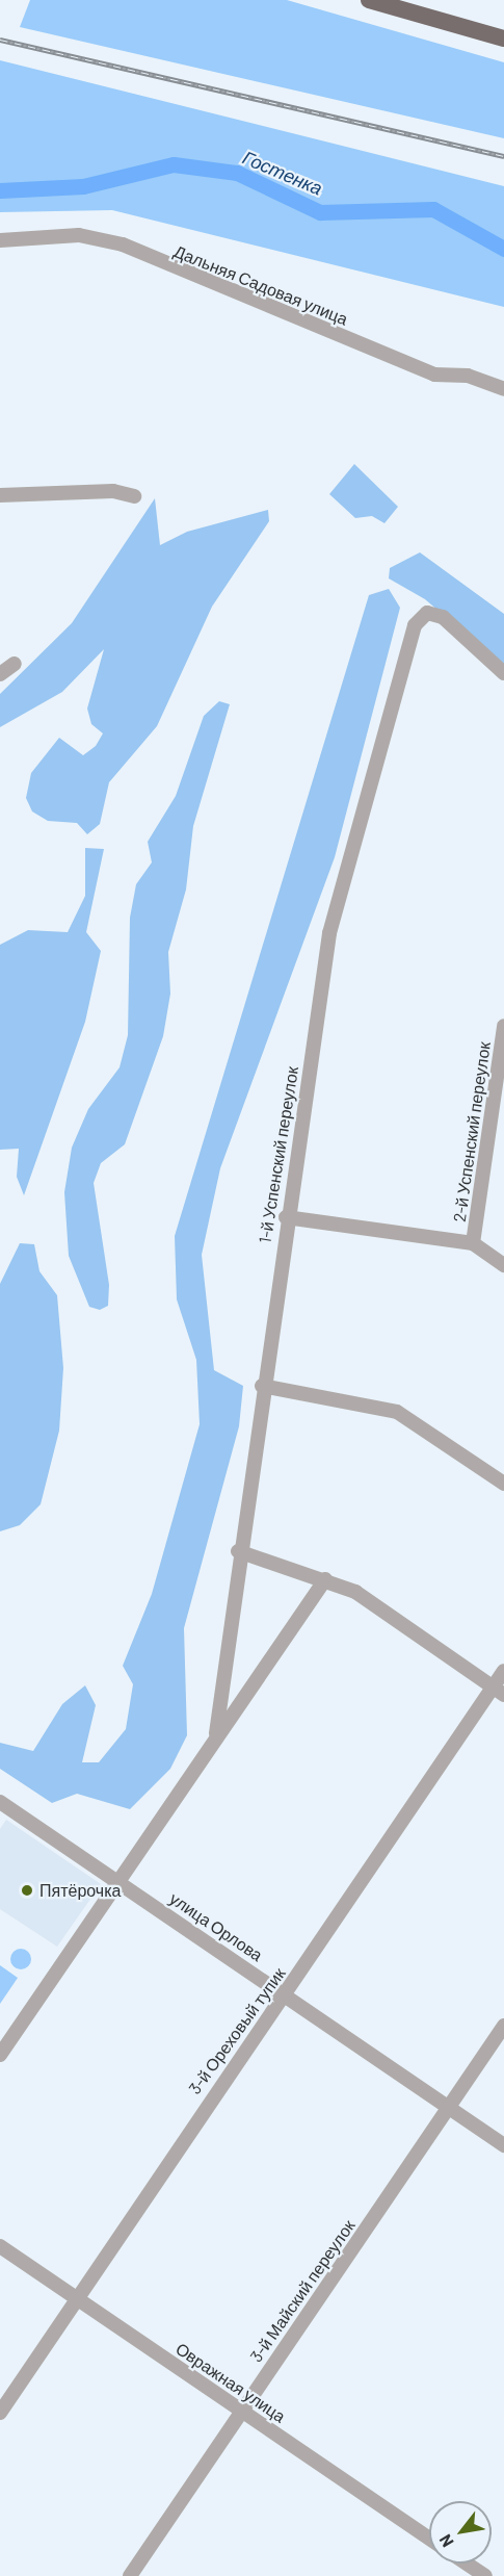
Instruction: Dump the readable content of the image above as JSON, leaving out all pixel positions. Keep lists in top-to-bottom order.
{
  "streets": {
    "street": [
      "Дальняя Садовая улица",
      "2-й Успенский переулок",
      "1-й Успенский переулок",
      "улица Орлова",
      "3-й Ореховый тупик",
      "3-й Майский переулок",
      "Овражная улица"
    ]
  },
  "crossings": [
    ["1-й Успенский переулок", "улица Орлова"],
    ["улица Орлова", "3-й Ореховый тупик"],
    ["улица Орлова", "3-й Майский переулок"],
    ["3-й Ореховый тупик", "Овражная улица"],
    ["3-й Майский переулок", "Овражная улица"]
  ],
  "water": ["Гостенка"],
  "places": ["Пятёрочка"],
  "north": "bottom left"
}
